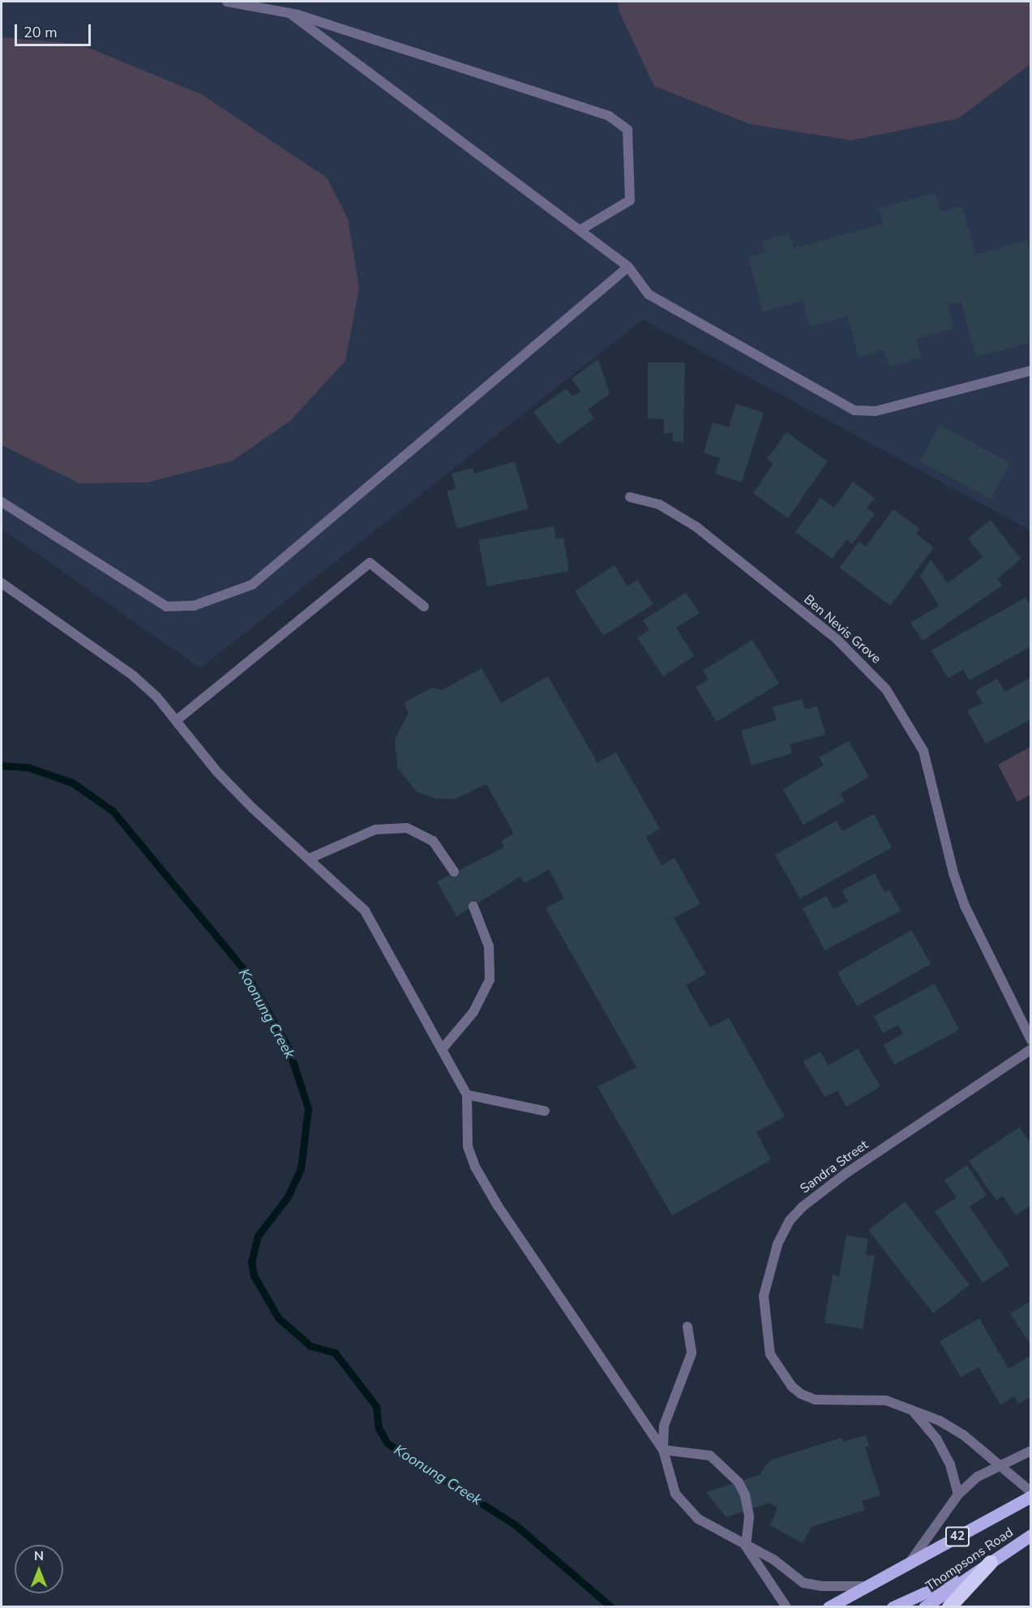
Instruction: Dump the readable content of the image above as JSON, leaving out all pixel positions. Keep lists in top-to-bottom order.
{
  "streets": {
    "main road": ["42", "Thompsons Road"],
    "street": ["Ben Nevis Grove", "Sandra Street"]
  },
  "crossings": [
    ["Sandra Street", "Thompsons Road"]
  ],
  "water": ["Koonung Creek"],
  "scale_bar": "20 m",
  "north": "top"
}
